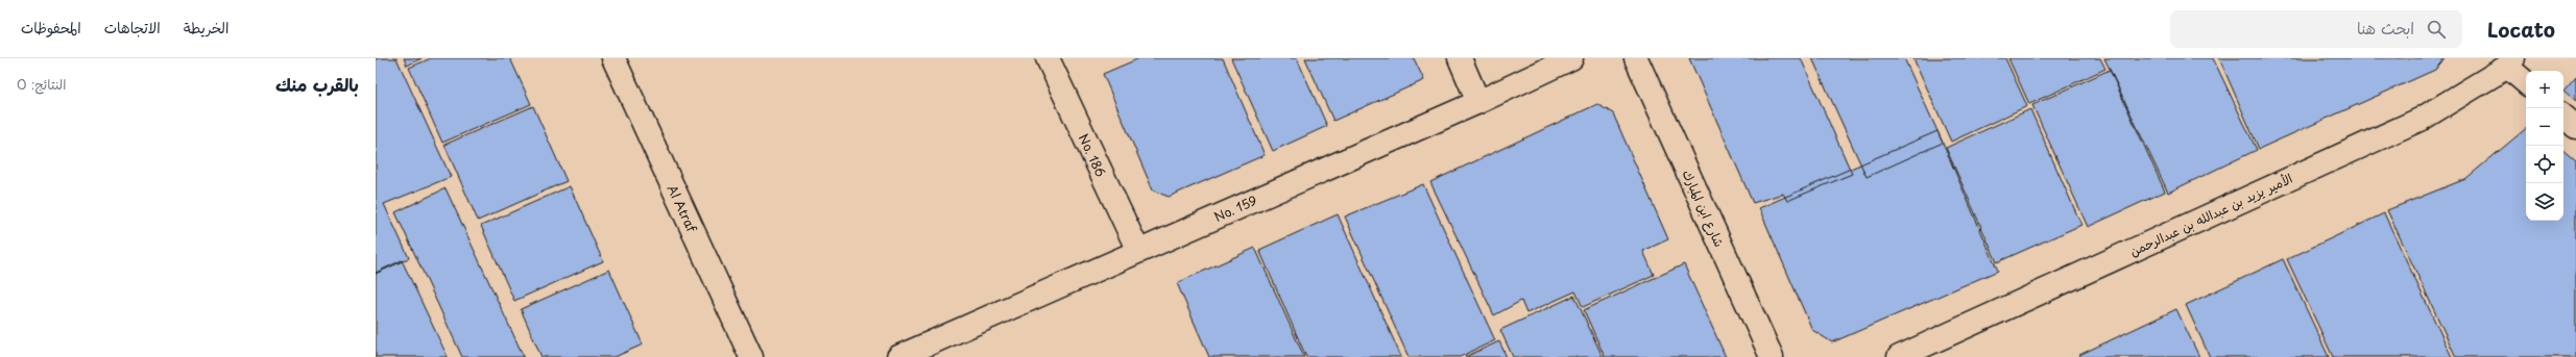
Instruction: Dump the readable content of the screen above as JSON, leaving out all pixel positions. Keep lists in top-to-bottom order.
{
  "streets": {
    "street": [
      "No. 186",
      "Al Atraf",
      "No. 159",
      "شارع ابن المبارك",
      "الأمير يزيد بن عبدالله بن عبدالرحمن"
    ]
  },
  "crossings": [
    ["No. 186", "No. 159"]
  ],
  "page": {
    "header": "Locato",
    "search": "ابحث هنا",
    "nav": ["الخريطة", "الاتجاهات", "المحفوظات"],
    "heading": ["بالقرب منك", "النتائج: 0"],
    "map_buttons": ["+", "−"]
  }
}
